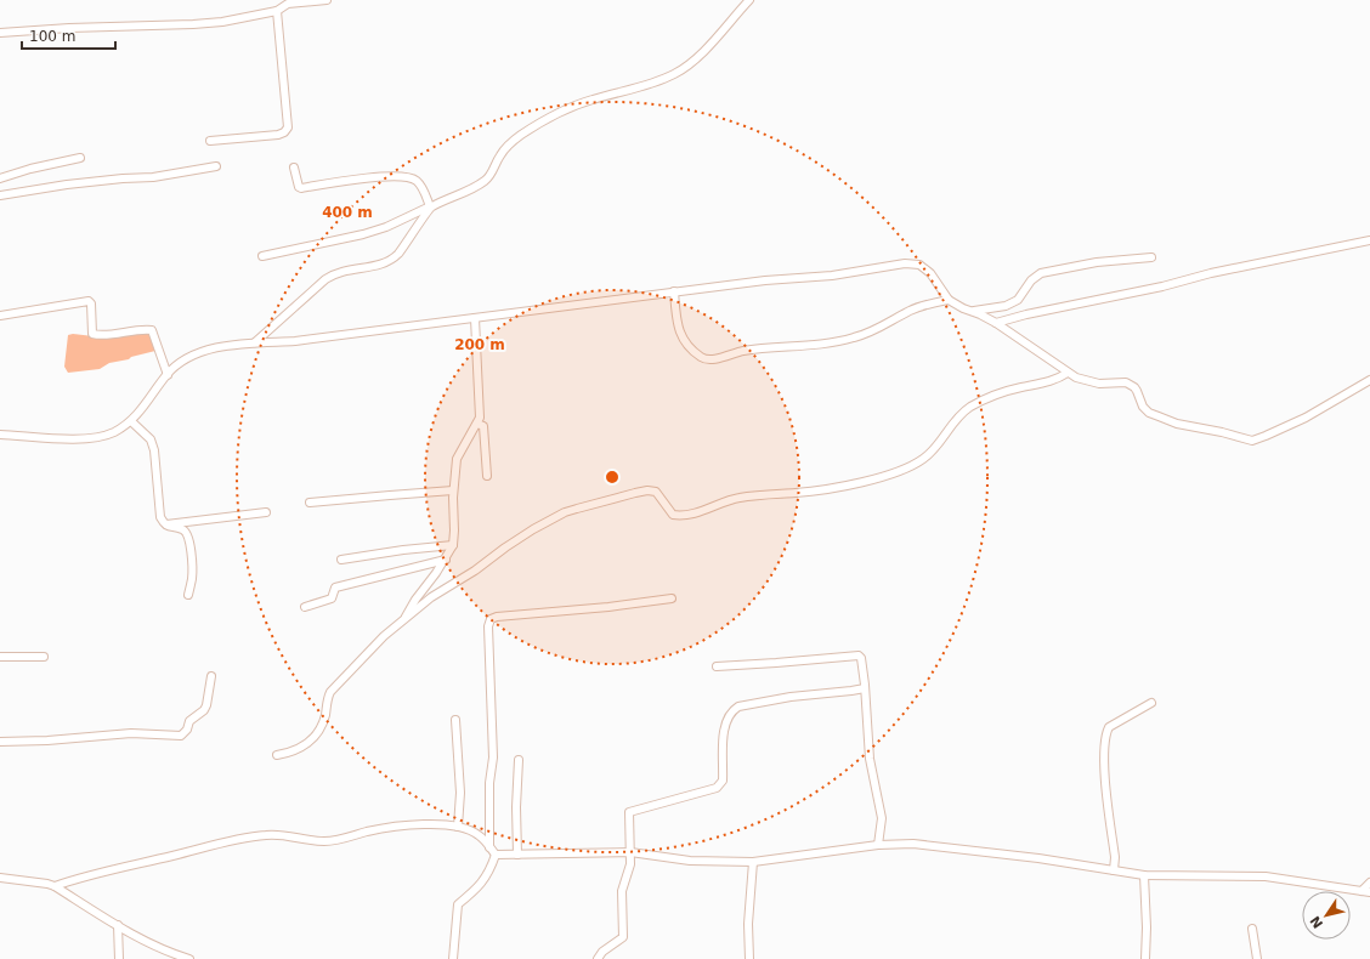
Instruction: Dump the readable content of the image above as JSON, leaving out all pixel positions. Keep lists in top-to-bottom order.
{
  "scale_bar": "100 m",
  "north": "bottom left",
  "rings": ["400 m", "200 m"]
}
